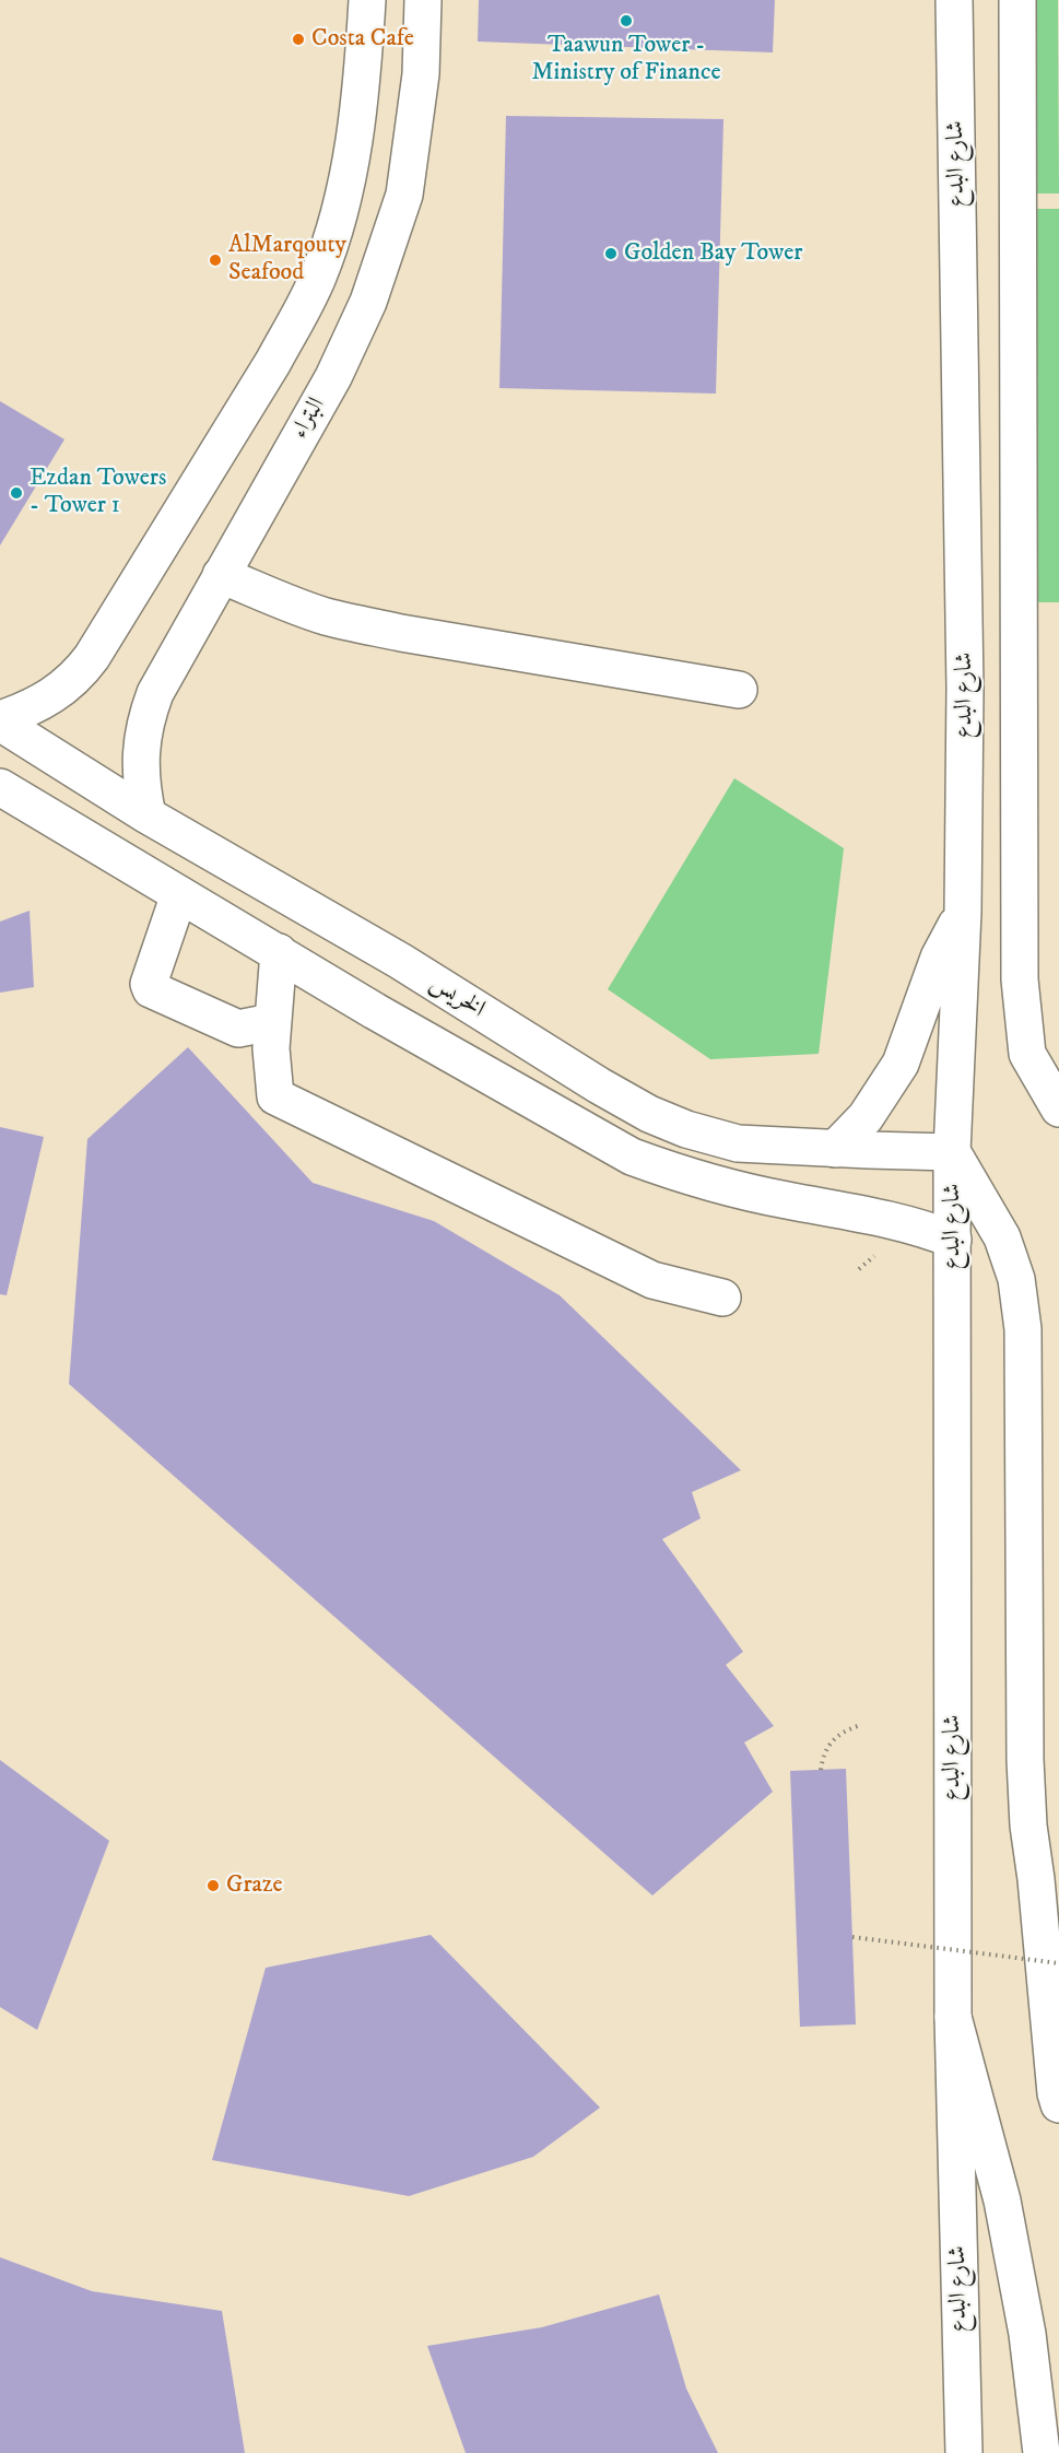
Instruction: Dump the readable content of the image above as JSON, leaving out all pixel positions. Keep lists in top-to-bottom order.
{
  "streets": {
    "main road": ["شارع البدع", "البتراء", "الخريس"]
  },
  "crossings": [
    ["شارع البدع", "الخريس"],
    ["البتراء", "الخريس"]
  ],
  "places": [
    "Taawun Tower - Ministry of Finance",
    "Costa Cafe",
    "Golden Bay Tower",
    "AlMarqouty Seafood",
    "Ezdan Towers - Tower 1",
    "Graze"
  ]
}
